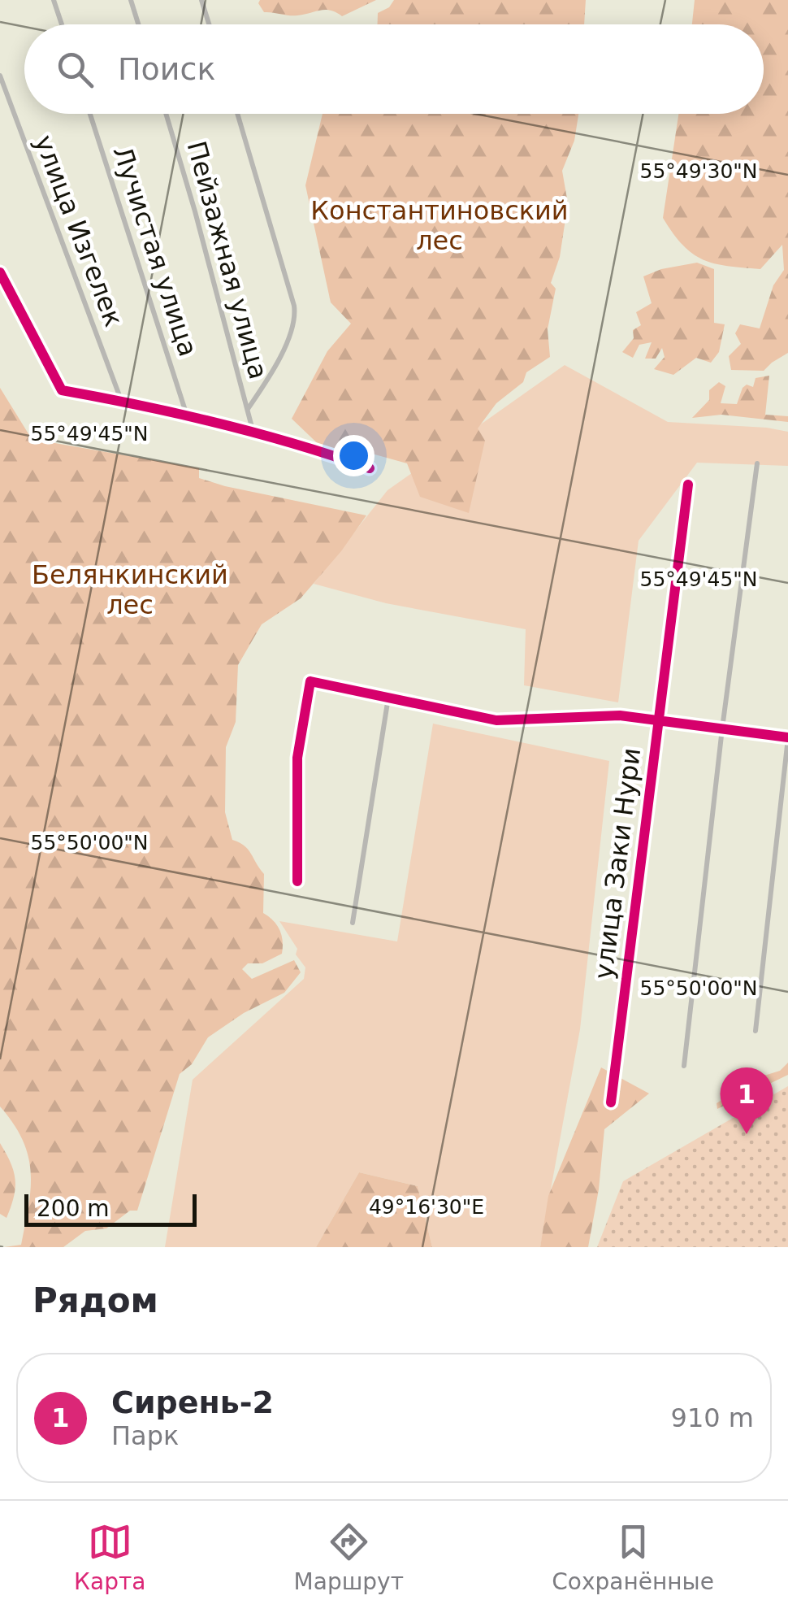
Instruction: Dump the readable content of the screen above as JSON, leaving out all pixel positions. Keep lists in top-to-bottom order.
{
  "streets": {
    "street": [
      "улица Изгелек",
      "Лучистая улица",
      "Пейзажная улица",
      "улица Заки Нури"
    ]
  },
  "parks": ["Константиновский лес", "Белянкинский лес"],
  "scale_bar": "200 m",
  "page": {
    "search": "Поиск",
    "pins": "1",
    "scale": "200 m",
    "heading": "Рядом",
    "list": [
      {
        "mark": "1",
        "name": "Сирень-2",
        "note": "Парк",
        "value": "910 m"
      }
    ],
    "nav": ["Карта", "Маршрут", "Сохранённые"]
  },
  "coordinates": [
    "55°49'30\"N",
    "55°49'45\"N",
    "55°50'00\"N",
    "49°16'30\"E"
  ]
}
